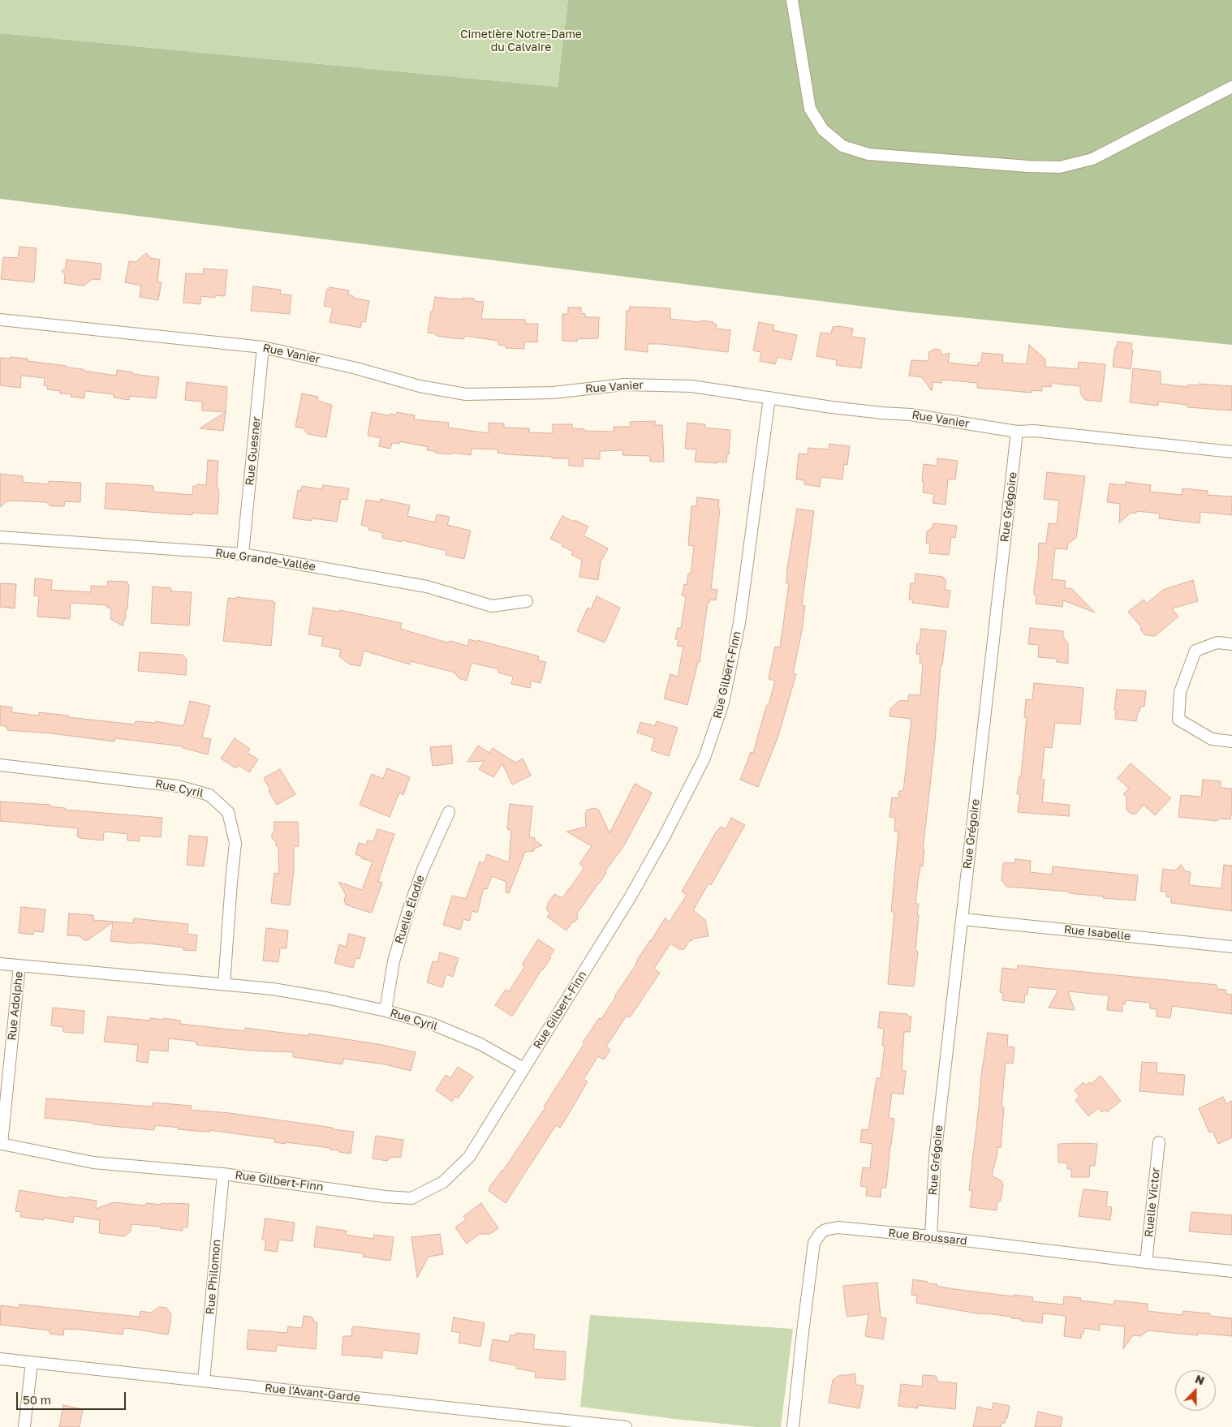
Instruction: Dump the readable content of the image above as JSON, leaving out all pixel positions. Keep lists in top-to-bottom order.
{
  "streets": {
    "street": [
      "Rue Vanier",
      "Rue Guesner",
      "Rue Grégoire",
      "Rue Grande-Vallée",
      "Rue Gilbert-Finn",
      "Rue Cyril",
      "Ruelle Élodie",
      "Rue Isabelle",
      "Rue Adolphe",
      "Ruelle Victor",
      "Rue Broussard",
      "Rue Philomon",
      "Rue l'Avant-Garde"
    ]
  },
  "crossings": [
    ["Rue Vanier", "Rue Guesner"],
    ["Rue Vanier", "Rue Grégoire"],
    ["Rue Vanier", "Rue Gilbert-Finn"],
    ["Rue Guesner", "Rue Grande-Vallée"],
    ["Rue Grégoire", "Rue Isabelle"],
    ["Rue Grégoire", "Rue Broussard"],
    ["Rue Gilbert-Finn", "Rue Cyril"],
    ["Rue Gilbert-Finn", "Rue Adolphe"],
    ["Rue Gilbert-Finn", "Rue Philomon"],
    ["Rue Cyril", "Ruelle Élodie"],
    ["Rue Cyril", "Rue Adolphe"],
    ["Ruelle Victor", "Rue Broussard"],
    ["Rue Philomon", "Rue l'Avant-Garde"]
  ],
  "parks": ["Cimetière Notre-Dame du Calvaire"],
  "scale_bar": "50 m",
  "north": "top"
}
